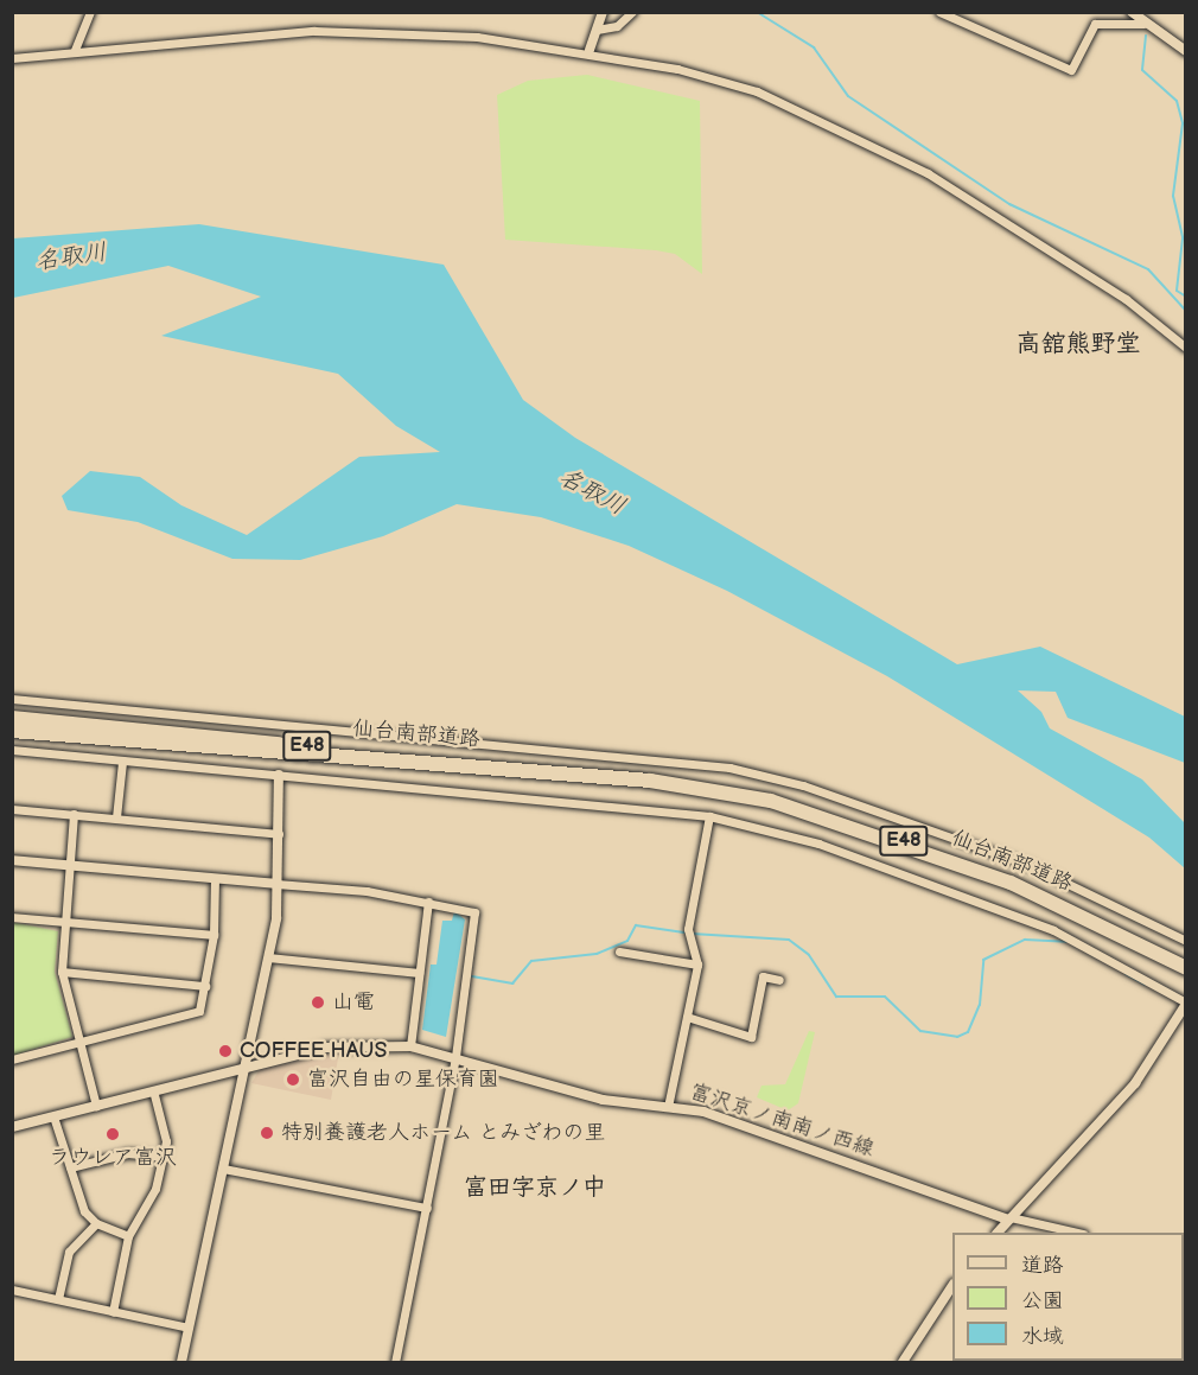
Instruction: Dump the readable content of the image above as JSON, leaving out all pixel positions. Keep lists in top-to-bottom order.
{
  "streets": {
    "highway": ["仙台南部道路", "E48"],
    "street": ["富沢京ノ南南ノ西線"]
  },
  "districts": ["高舘熊野堂", "富田字京ノ中"],
  "water": ["名取川"],
  "places": [
    "山電",
    "COFFEE HAUS",
    "富沢自由の星保育園",
    "特別養護老人ホーム とみざわの里",
    "ラウレア富沢"
  ],
  "legend": ["道路", "公園", "水域"]
}
